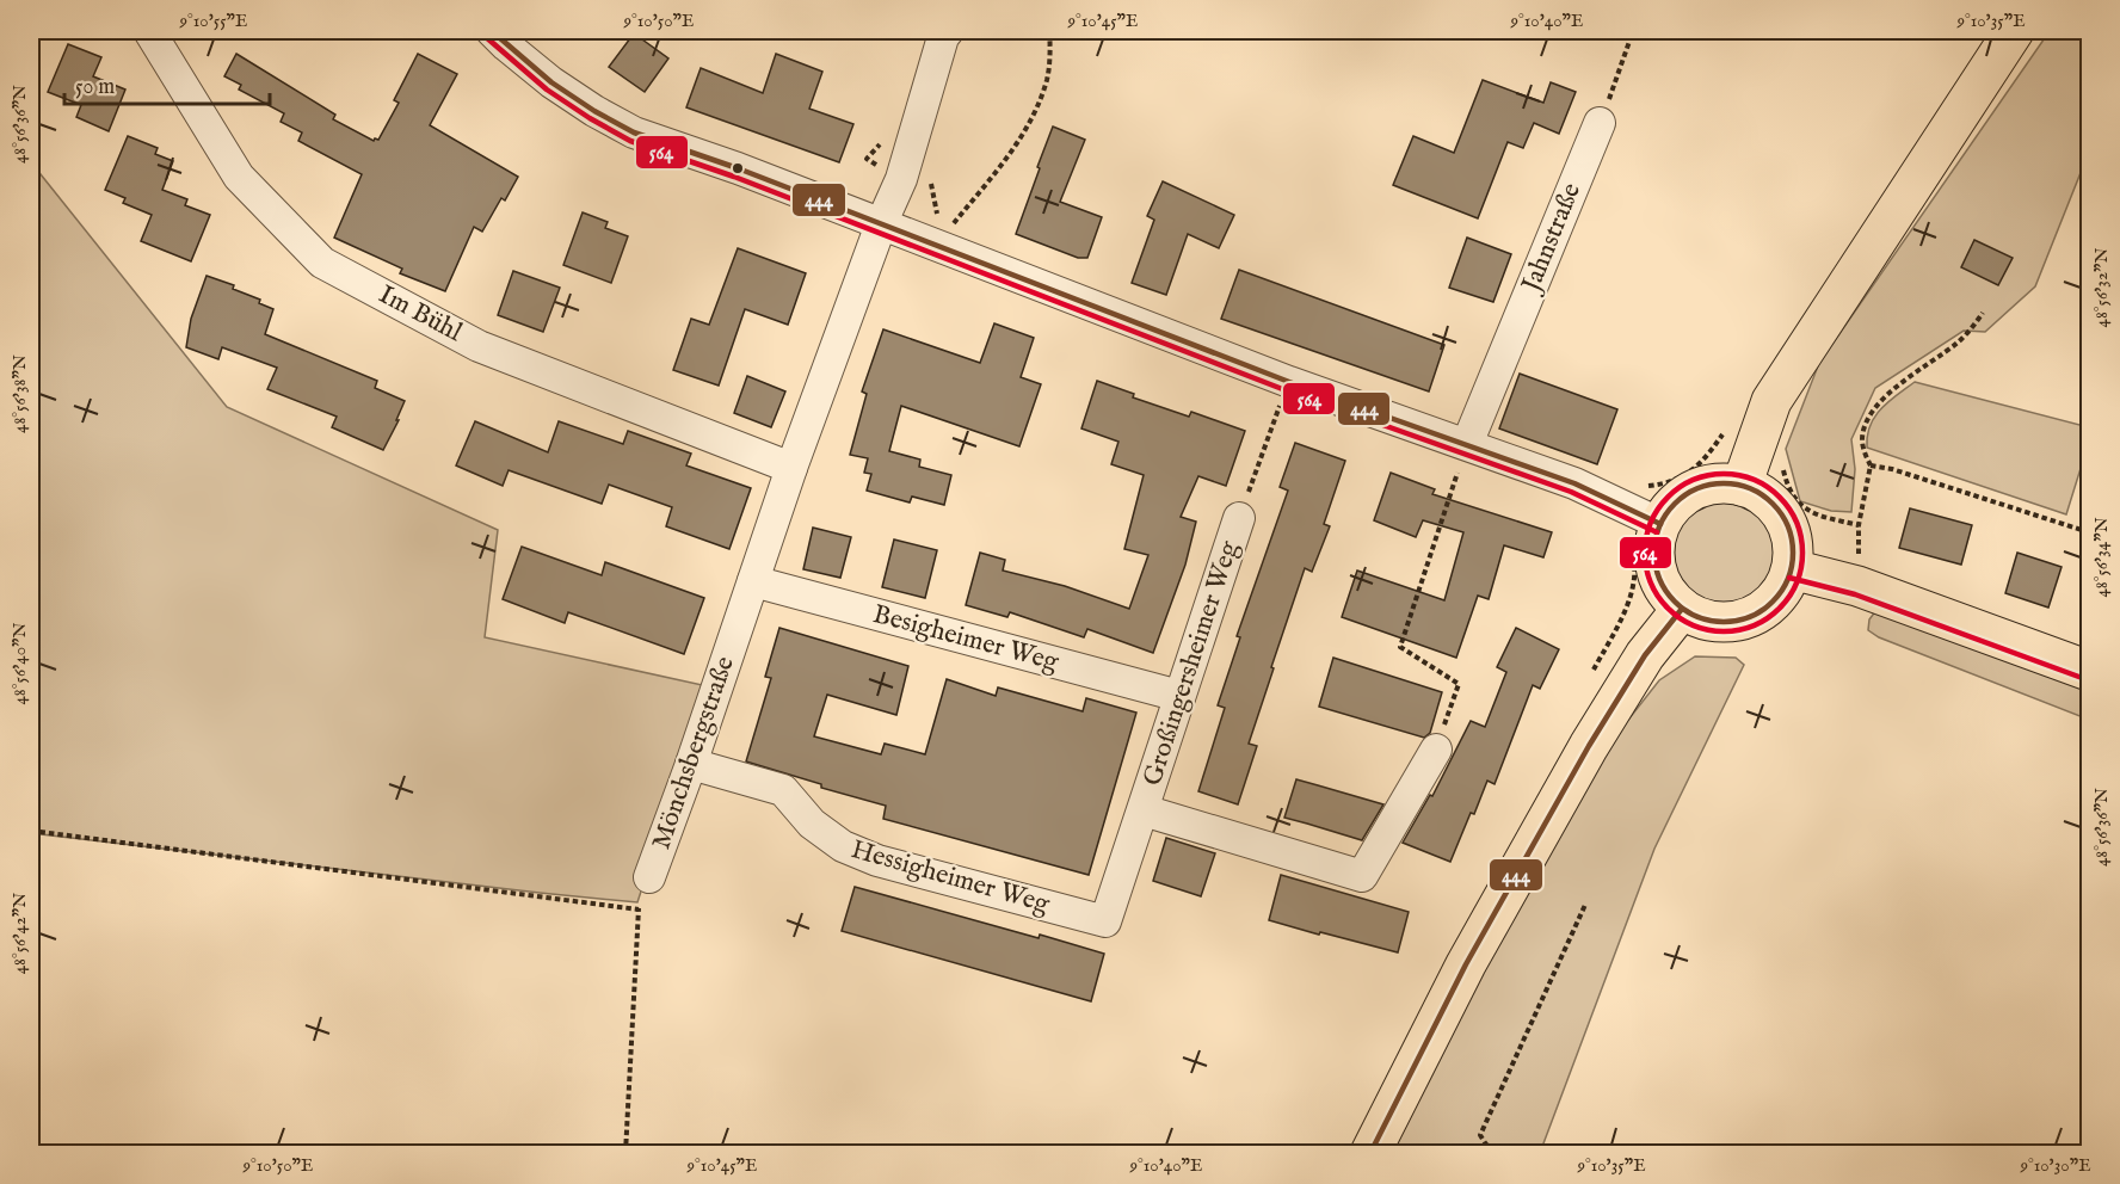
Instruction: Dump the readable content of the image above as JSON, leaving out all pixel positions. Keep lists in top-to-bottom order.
{
  "streets": {
    "street": [
      "Jahnstraße",
      "Im Bühl",
      "Besigheimer Weg",
      "Großingersheimer Weg",
      "Mönchsbergstraße",
      "Hessigheimer Weg"
    ]
  },
  "crossings": [
    ["Im Bühl", "Mönchsbergstraße"],
    ["Besigheimer Weg", "Großingersheimer Weg"],
    ["Besigheimer Weg", "Mönchsbergstraße"],
    ["Großingersheimer Weg", "Hessigheimer Weg"],
    ["Mönchsbergstraße", "Hessigheimer Weg"]
  ],
  "lines": ["transit line 444", "transit line 564"],
  "scale_bar": "50 m",
  "coordinates": [
    "9°10'55\"E",
    "9°10'50\"E",
    "9°10'45\"E",
    "9°10'40\"E",
    "9°10'35\"E",
    "48°56'36\"N",
    "48°56'32\"N",
    "48°56'38\"N",
    "48°56'34\"N",
    "48°56'40\"N",
    "48°56'42\"N",
    "9°10'30\"E"
  ]
}
